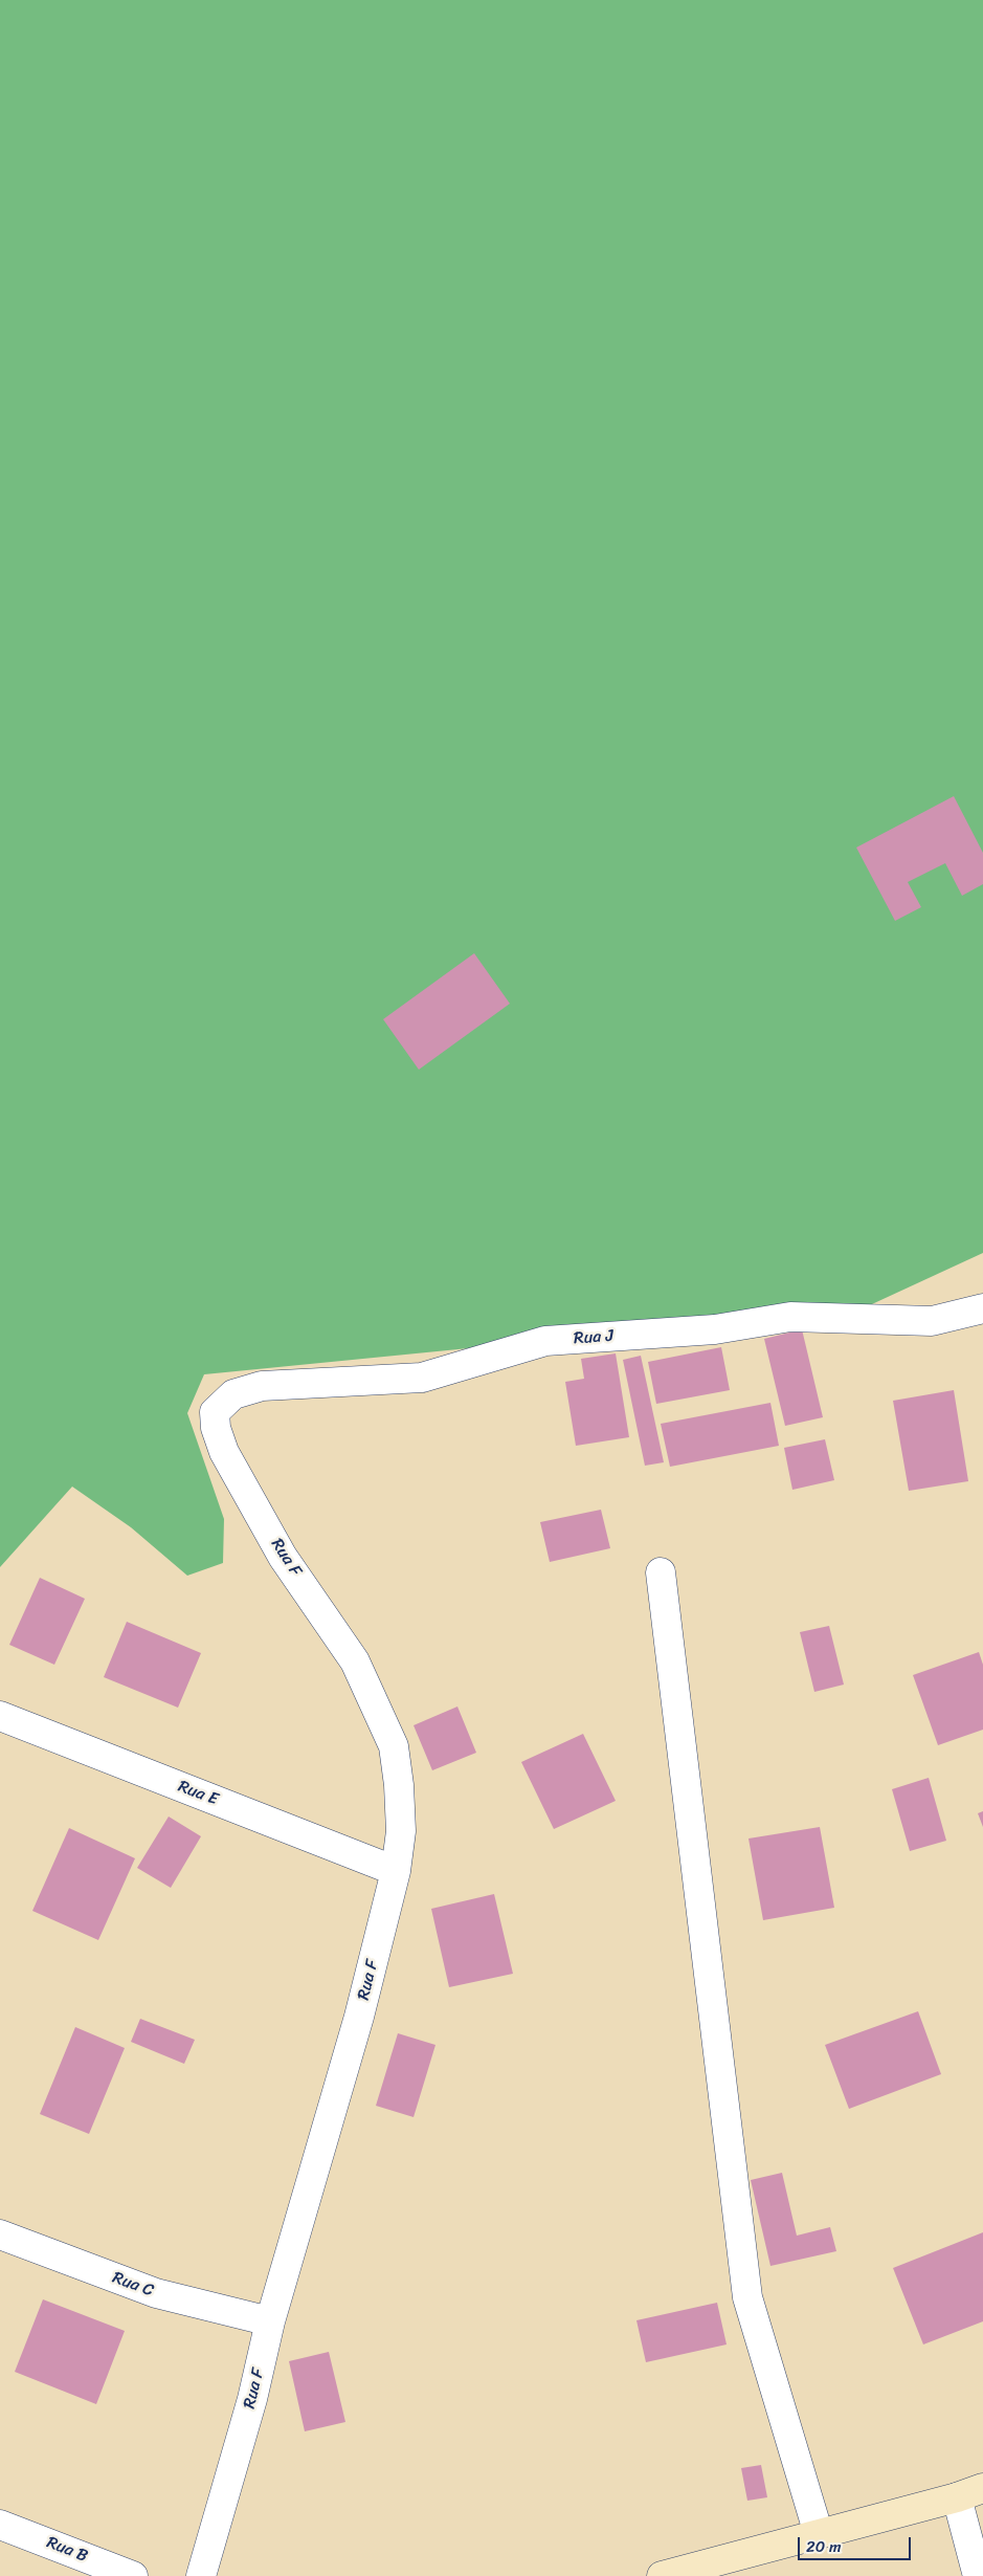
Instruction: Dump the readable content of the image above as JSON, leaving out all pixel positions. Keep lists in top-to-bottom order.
{
  "streets": {
    "street": [
      "Rua J",
      "Rua F",
      "Rua E",
      "Rua C",
      "Rua B"
    ]
  },
  "crossings": [
    ["Rua J", "Rua F"],
    ["Rua F", "Rua E"],
    ["Rua F", "Rua C"]
  ],
  "scale_bar": "20 m"
}
